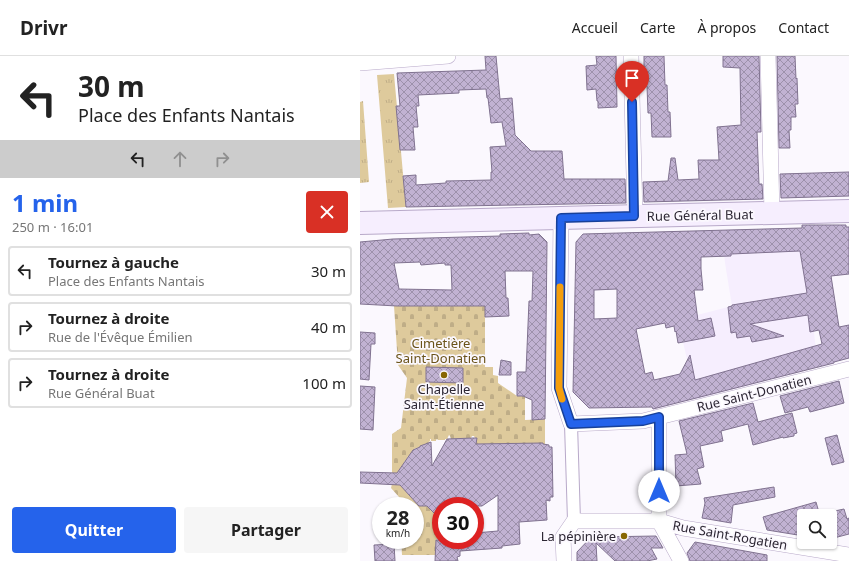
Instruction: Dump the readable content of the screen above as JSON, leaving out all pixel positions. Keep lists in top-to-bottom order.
{
  "streets": {
    "main road": ["Rue Général Buat"],
    "street": ["Rue Saint-Donatien", "Rue Saint-Rogatien"]
  },
  "parks": ["Cimetière Saint-Donatien"],
  "places": ["Chapelle Saint-Étienne", "La pépinière"],
  "page": {
    "header": "Drivr",
    "nav": [
      "Accueil",
      "Carte",
      "À propos",
      "Contact"
    ],
    "turn": ["30 m", "Place des Enfants Nantais"],
    "heading": ["1 min", "250 m · 16:01"],
    "list": [
      {
        "name": "Tournez à gauche",
        "note": "Place des Enfants Nantais",
        "value": "30 m"
      },
      {
        "name": "Tournez à droite",
        "note": "Rue de l'Évêque Émilien",
        "value": "40 m"
      },
      {
        "name": "Tournez à droite",
        "note": "Rue Général Buat",
        "value": "100 m"
      }
    ],
    "speed": "28 km/h",
    "limit": "30",
    "buttons": ["Quitter", "Partager"]
  }
}
